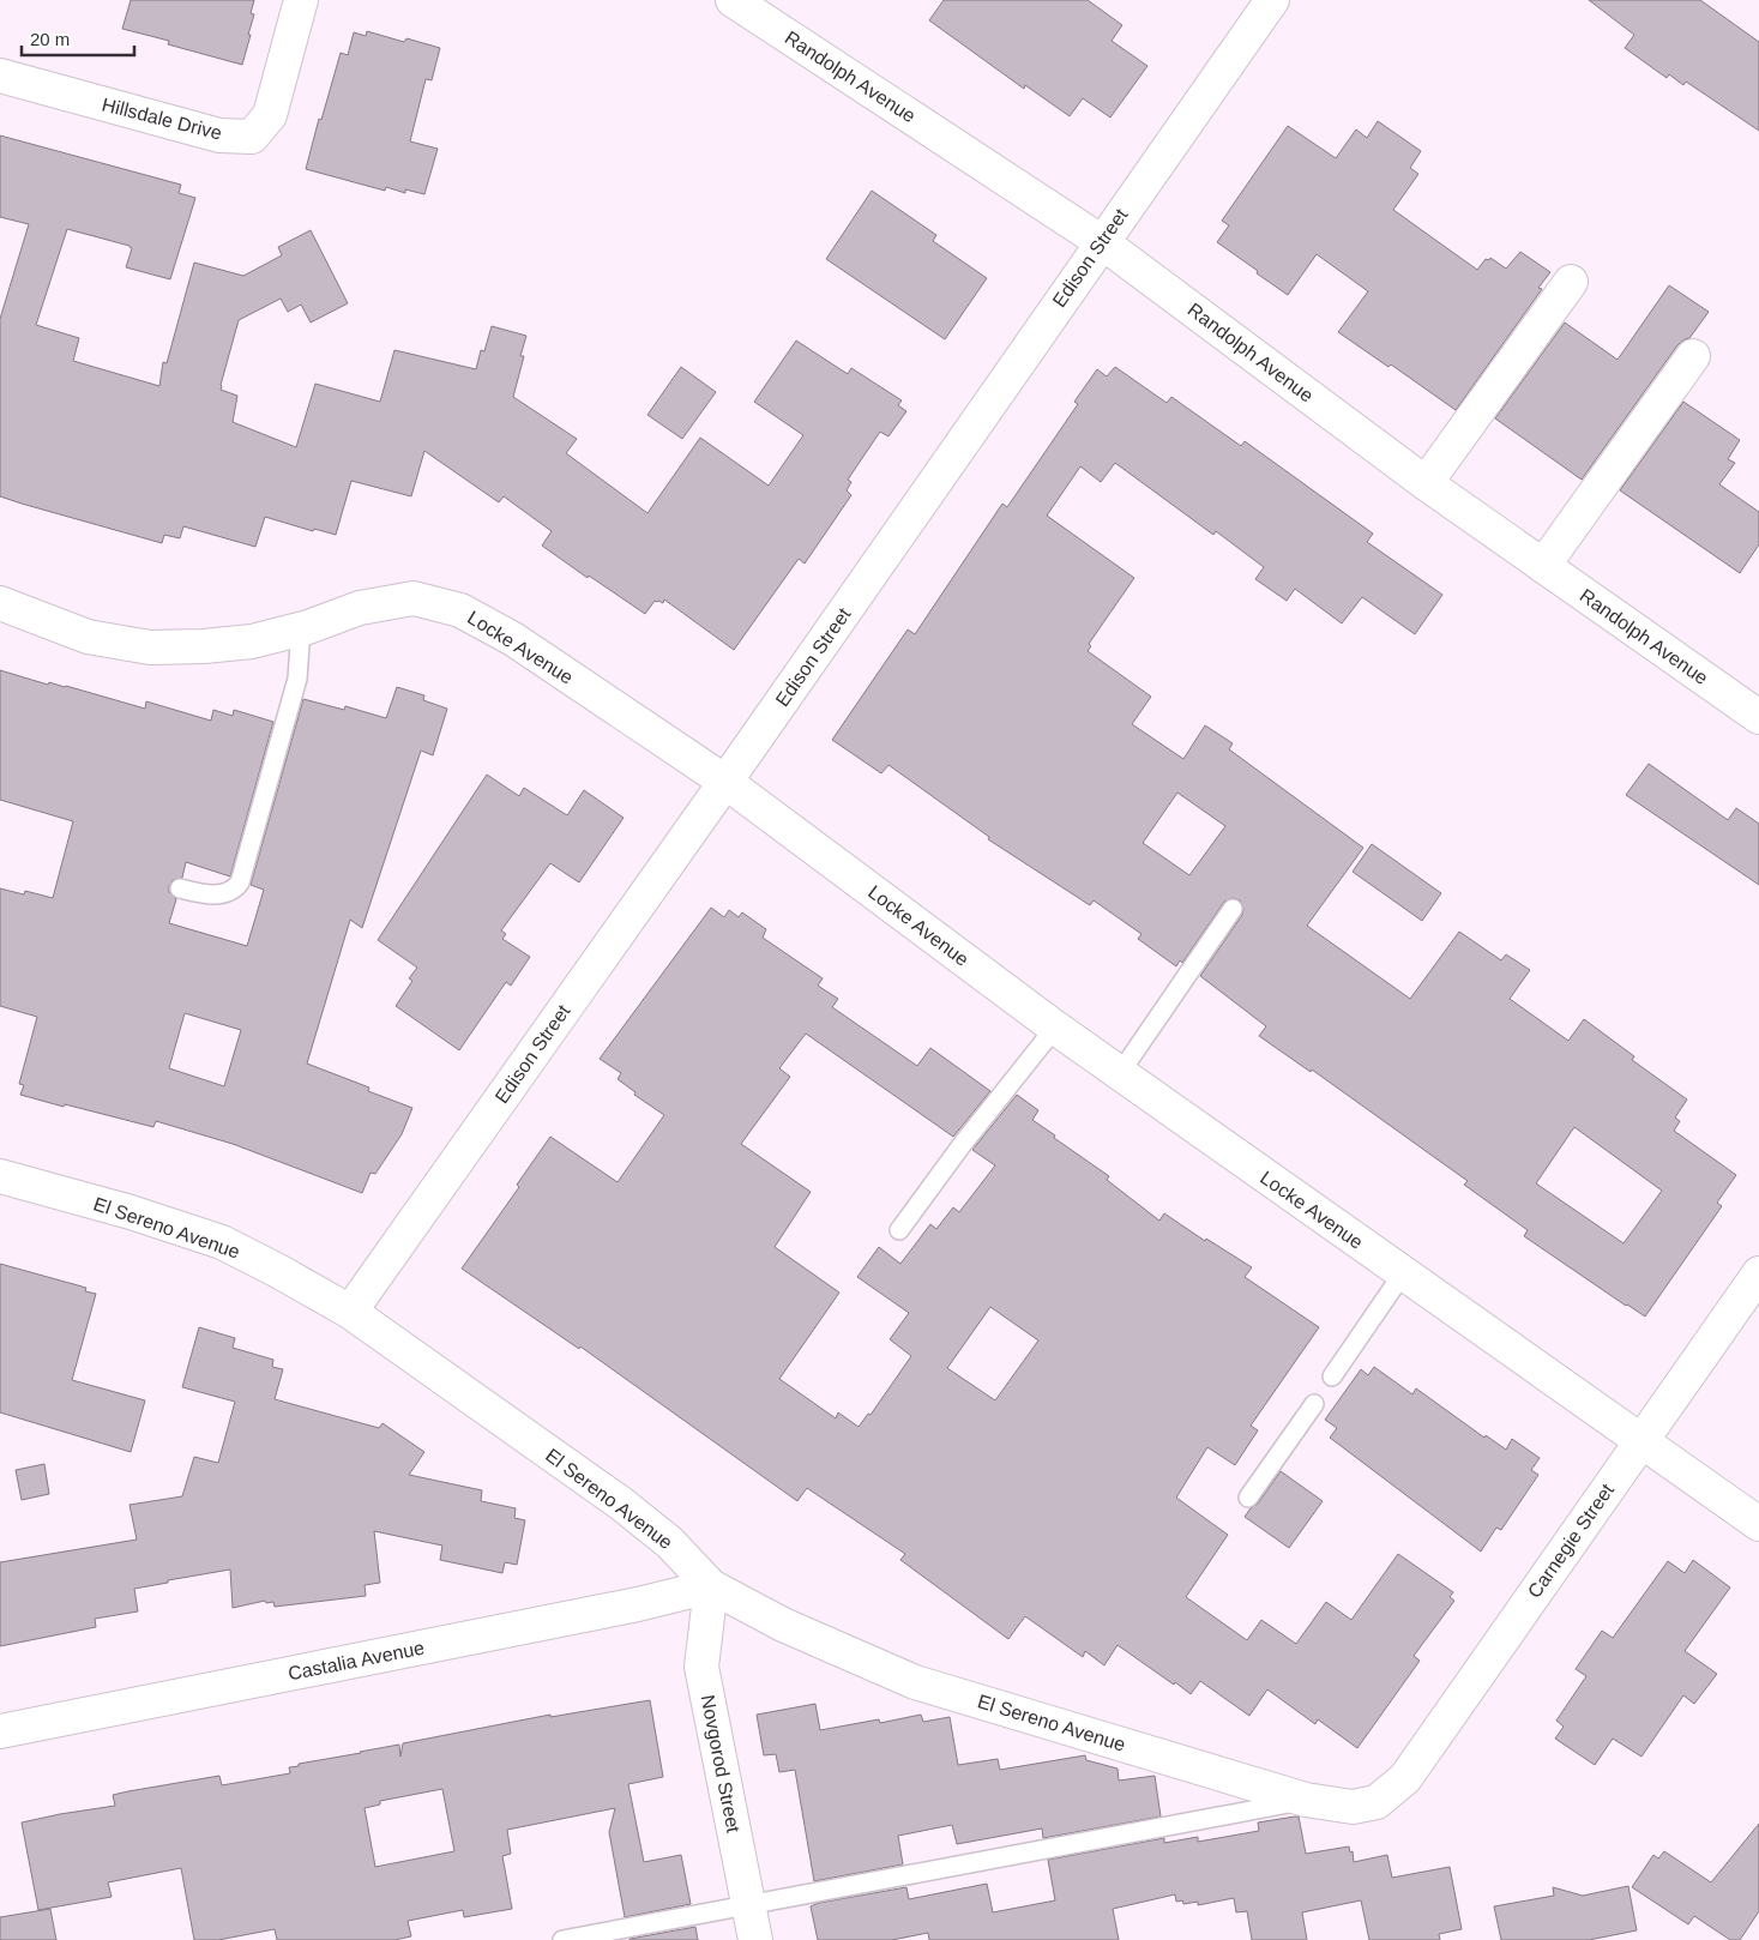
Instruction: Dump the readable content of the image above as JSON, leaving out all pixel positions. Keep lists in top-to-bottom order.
{
  "streets": {
    "street": [
      "Randolph Avenue",
      "Hillsdale Drive",
      "Edison Street",
      "Locke Avenue",
      "El Sereno Avenue",
      "Carnegie Street",
      "Castalia Avenue",
      "Novgorod Street"
    ]
  },
  "crossings": [
    ["Randolph Avenue", "Edison Street"],
    ["Edison Street", "Locke Avenue"],
    ["Edison Street", "El Sereno Avenue"],
    ["Locke Avenue", "Carnegie Street"],
    ["El Sereno Avenue", "Carnegie Street"],
    ["El Sereno Avenue", "Castalia Avenue"],
    ["El Sereno Avenue", "Novgorod Street"],
    ["Castalia Avenue", "Novgorod Street"]
  ],
  "scale_bar": "20 m"
}
